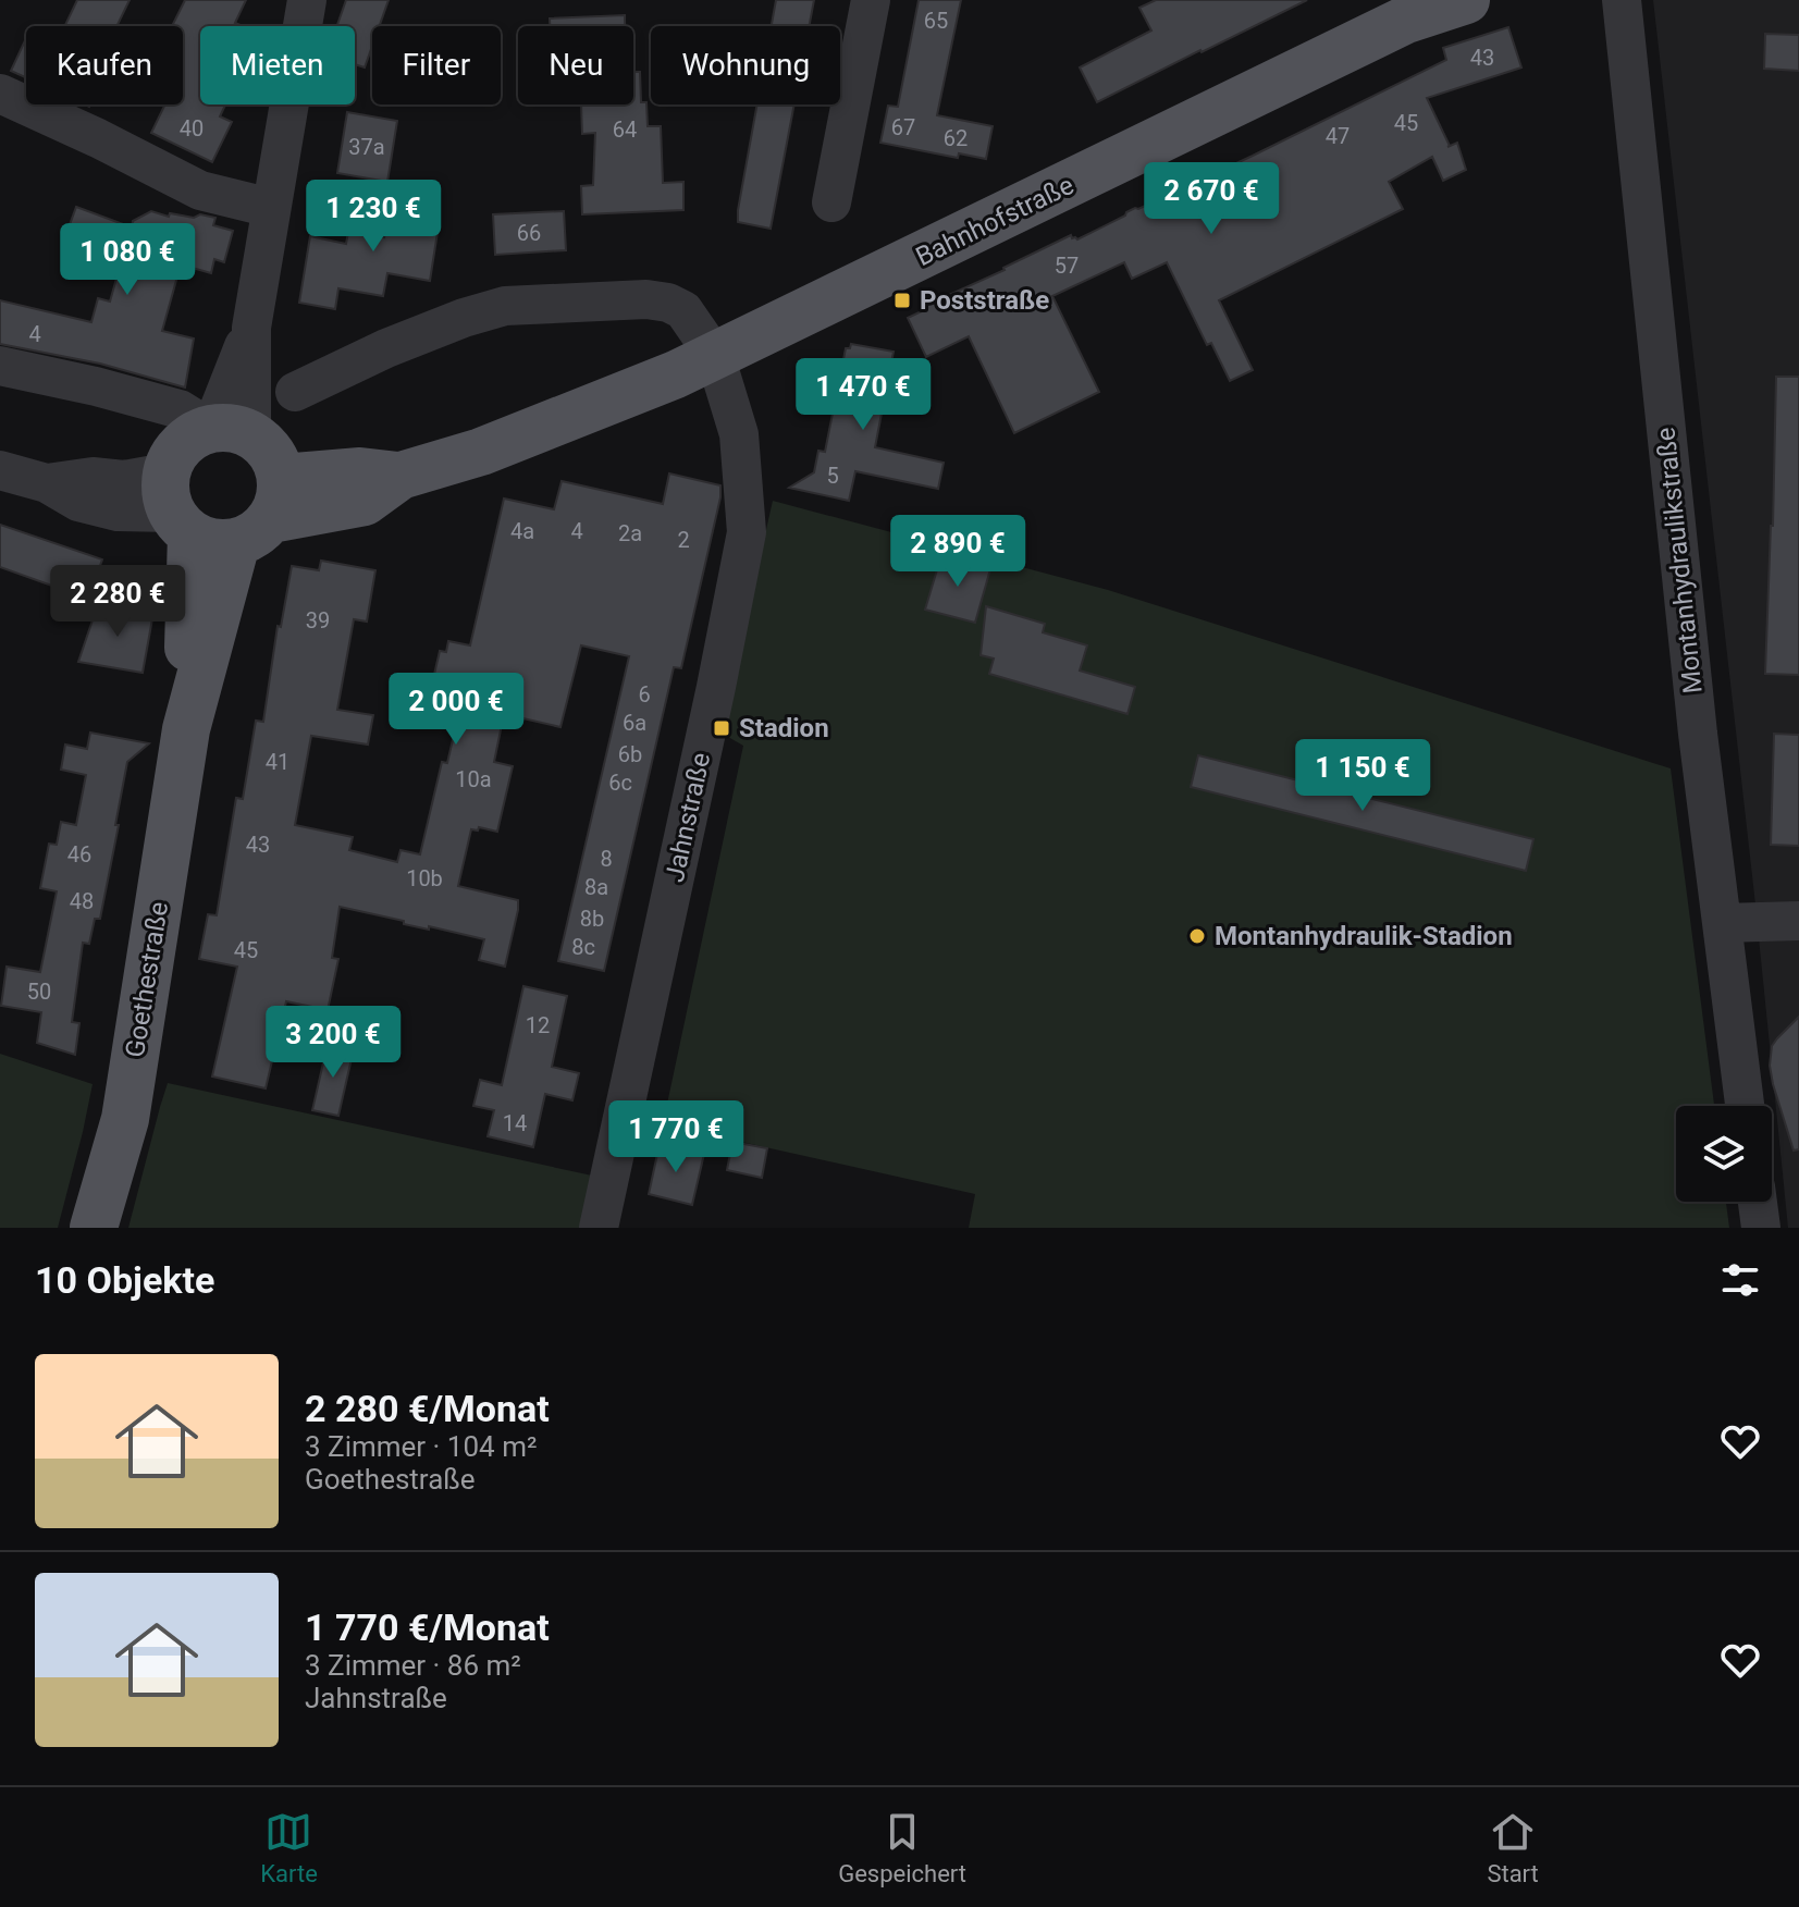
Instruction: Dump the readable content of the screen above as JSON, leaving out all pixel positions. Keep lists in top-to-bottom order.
{
  "streets": {
    "main road": ["Bahnhofstraße", "Goethestraße"],
    "street": ["Montanhydraulikstraße", "Jahnstraße"]
  },
  "crossings": [
    ["Bahnhofstraße", "Jahnstraße"],
    ["Bahnhofstraße", "Goethestraße"]
  ],
  "places": {
    "transit": ["Poststraße", "Stadion"],
    "other": ["Montanhydraulik-Stadion"]
  },
  "house_numbers": [
    "65",
    "43",
    "45",
    "67",
    "40",
    "64",
    "47",
    "62",
    "37a",
    "66",
    "57",
    "4",
    "5",
    "4a",
    "4",
    "2a",
    "2",
    "39",
    "6",
    "6a",
    "6b",
    "41",
    "10a",
    "6c",
    "43",
    "46",
    "8",
    "10b",
    "8a",
    "48",
    "8b",
    "8c",
    "45",
    "50",
    "12",
    "14"
  ],
  "page": {
    "chip": [
      "Kaufen",
      "Mieten",
      "Filter",
      "Neu",
      "Wohnung"
    ],
    "price": [
      "2 670 €",
      "1 230 €",
      "1 080 €",
      "1 470 €",
      "2 890 €",
      "2 280 €",
      "2 000 €",
      "1 150 €",
      "3 200 €",
      "1 770 €"
    ],
    "heading": "10 Objekte",
    "list": [
      {
        "name": "2 280 €/Monat",
        "note": "3 Zimmer · 104 m² · Goethestraße"
      },
      {
        "name": "1 770 €/Monat",
        "note": "3 Zimmer · 86 m² · Jahnstraße"
      }
    ],
    "tabs": ["Karte", "Gespeichert", "Start"]
  }
}
